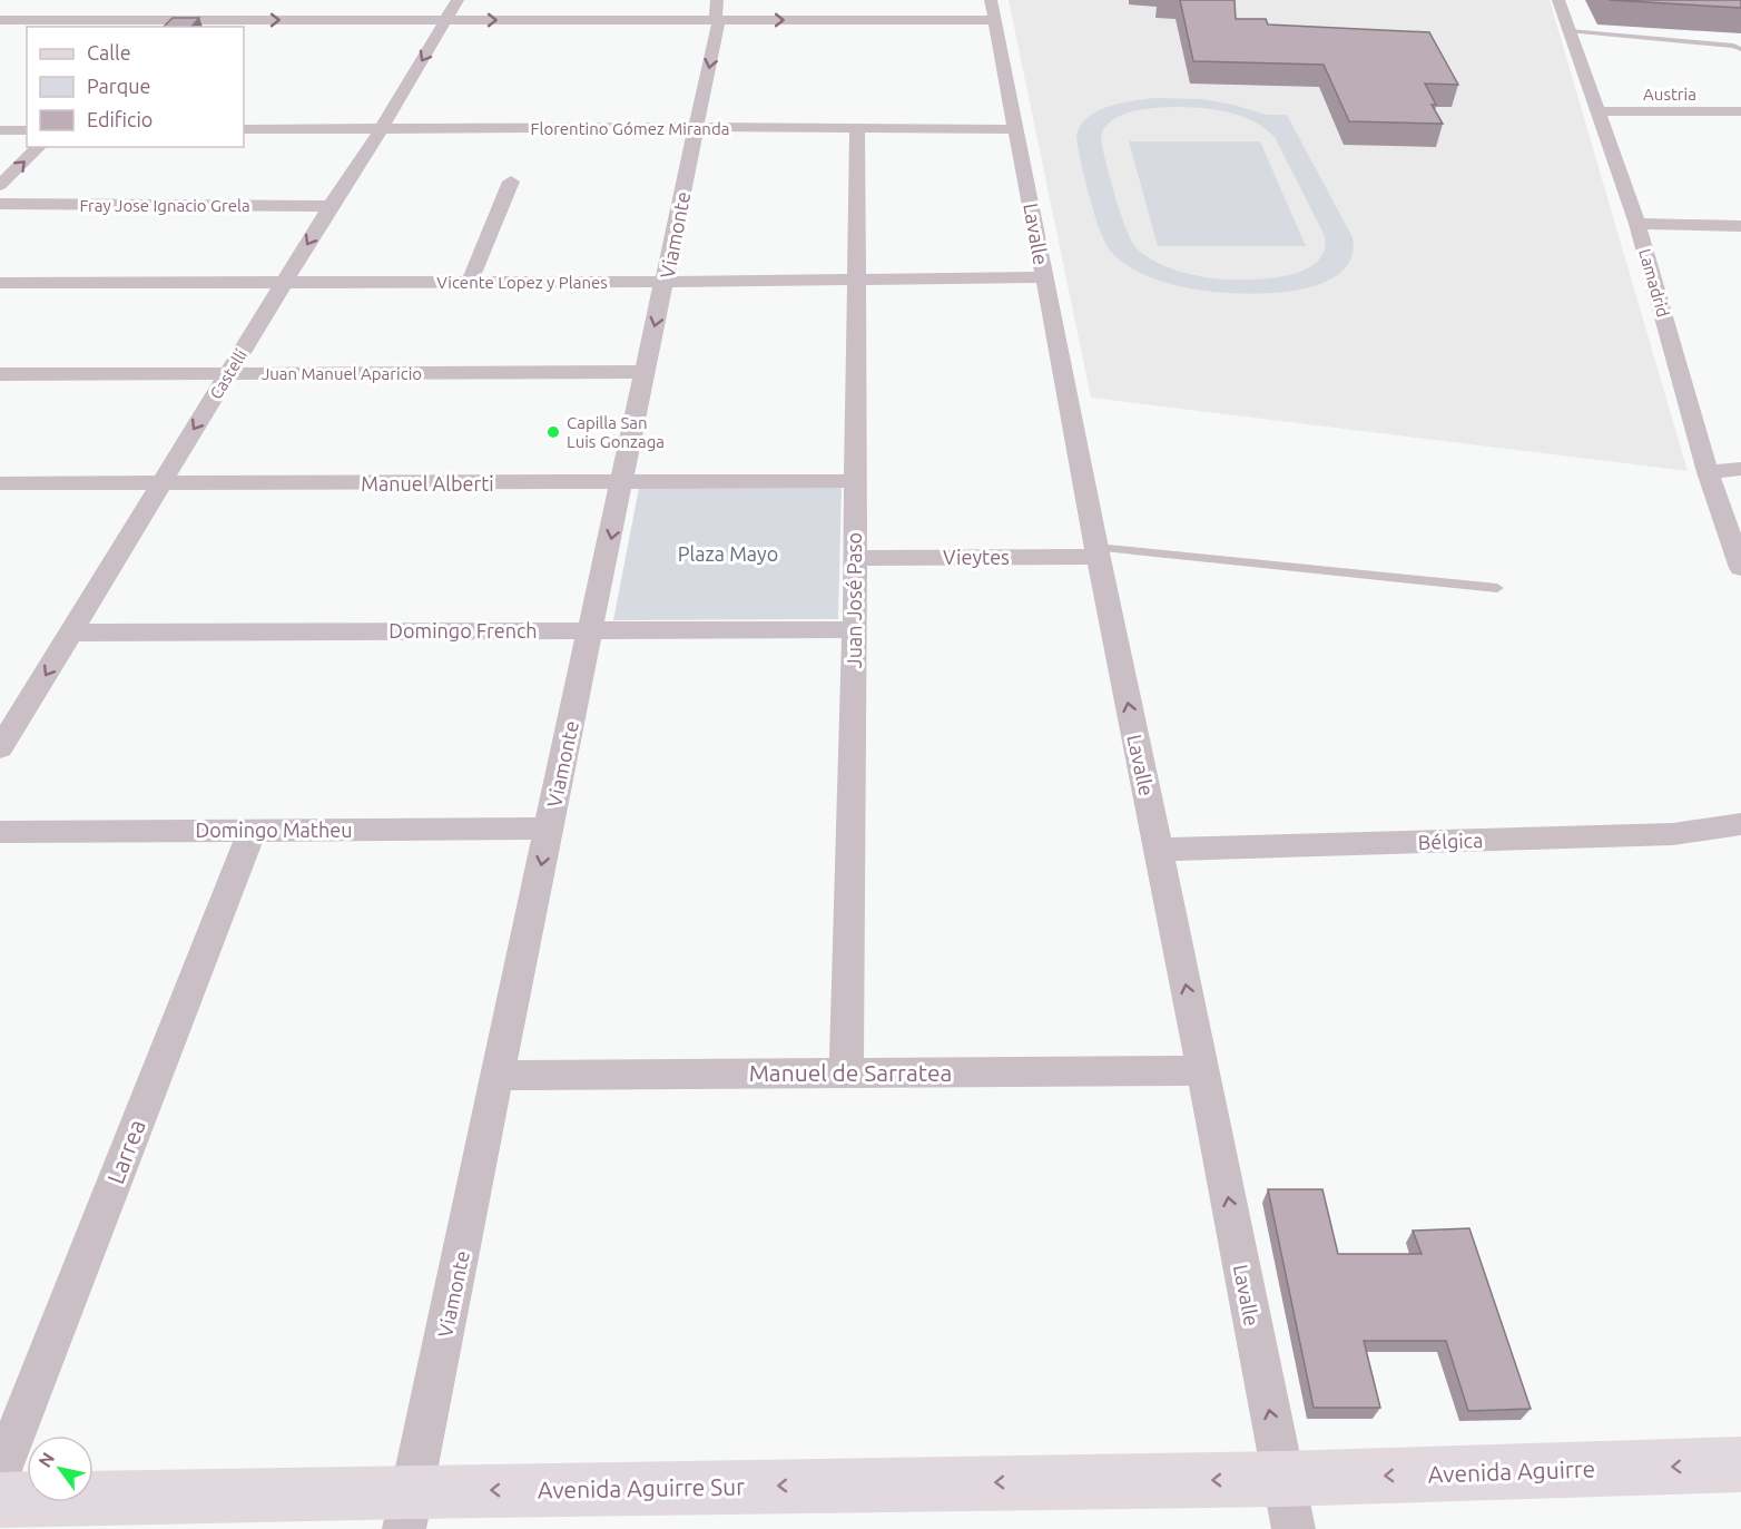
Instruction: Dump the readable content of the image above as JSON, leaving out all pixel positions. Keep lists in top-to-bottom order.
{
  "streets": {
    "main road": ["Avenida Aguirre", "Avenida Aguirre Sur"],
    "street": [
      "Austria",
      "Florentino Gómez Miranda",
      "Fray Jose Ignacio Grela",
      "Lavalle",
      "Viamonte",
      "Vicente Lopez y Planes",
      "Lamadrid",
      "Juan Manuel Aparicio",
      "Castelli",
      "Manuel Alberti",
      "Vieytes",
      "Juan José Paso",
      "Domingo French",
      "Domingo Matheu",
      "Bélgica",
      "Manuel de Sarratea",
      "Larrea"
    ]
  },
  "crossings": [
    ["Austria", "Lamadrid"],
    ["Florentino Gómez Miranda", "Lavalle"],
    ["Florentino Gómez Miranda", "Viamonte"],
    ["Florentino Gómez Miranda", "Castelli"],
    ["Florentino Gómez Miranda", "Juan José Paso"],
    ["Fray Jose Ignacio Grela", "Castelli"],
    ["Lavalle", "Vicente Lopez y Planes"],
    ["Lavalle", "Vieytes"],
    ["Lavalle", "Bélgica"],
    ["Lavalle", "Manuel de Sarratea"],
    ["Lavalle", "Avenida Aguirre"],
    ["Lavalle", "Avenida Aguirre Sur"],
    ["Viamonte", "Vicente Lopez y Planes"],
    ["Viamonte", "Juan Manuel Aparicio"],
    ["Viamonte", "Manuel Alberti"],
    ["Viamonte", "Domingo French"],
    ["Viamonte", "Domingo Matheu"],
    ["Viamonte", "Manuel de Sarratea"],
    ["Viamonte", "Avenida Aguirre Sur"],
    ["Vicente Lopez y Planes", "Castelli"],
    ["Vicente Lopez y Planes", "Juan José Paso"],
    ["Juan Manuel Aparicio", "Castelli"],
    ["Castelli", "Manuel Alberti"],
    ["Castelli", "Domingo French"],
    ["Manuel Alberti", "Juan José Paso"],
    ["Vieytes", "Juan José Paso"],
    ["Juan José Paso", "Domingo French"],
    ["Juan José Paso", "Manuel de Sarratea"],
    ["Domingo Matheu", "Larrea"],
    ["Avenida Aguirre", "Avenida Aguirre Sur"]
  ],
  "one_way": [
    "Lavalle",
    "Viamonte",
    "Castelli",
    "Avenida Aguirre",
    "Avenida Aguirre Sur"
  ],
  "parks": ["Plaza Mayo"],
  "places": ["Capilla San Luis Gonzaga"],
  "legend": ["Calle", "Parque", "Edificio"],
  "north": "top left"
}
